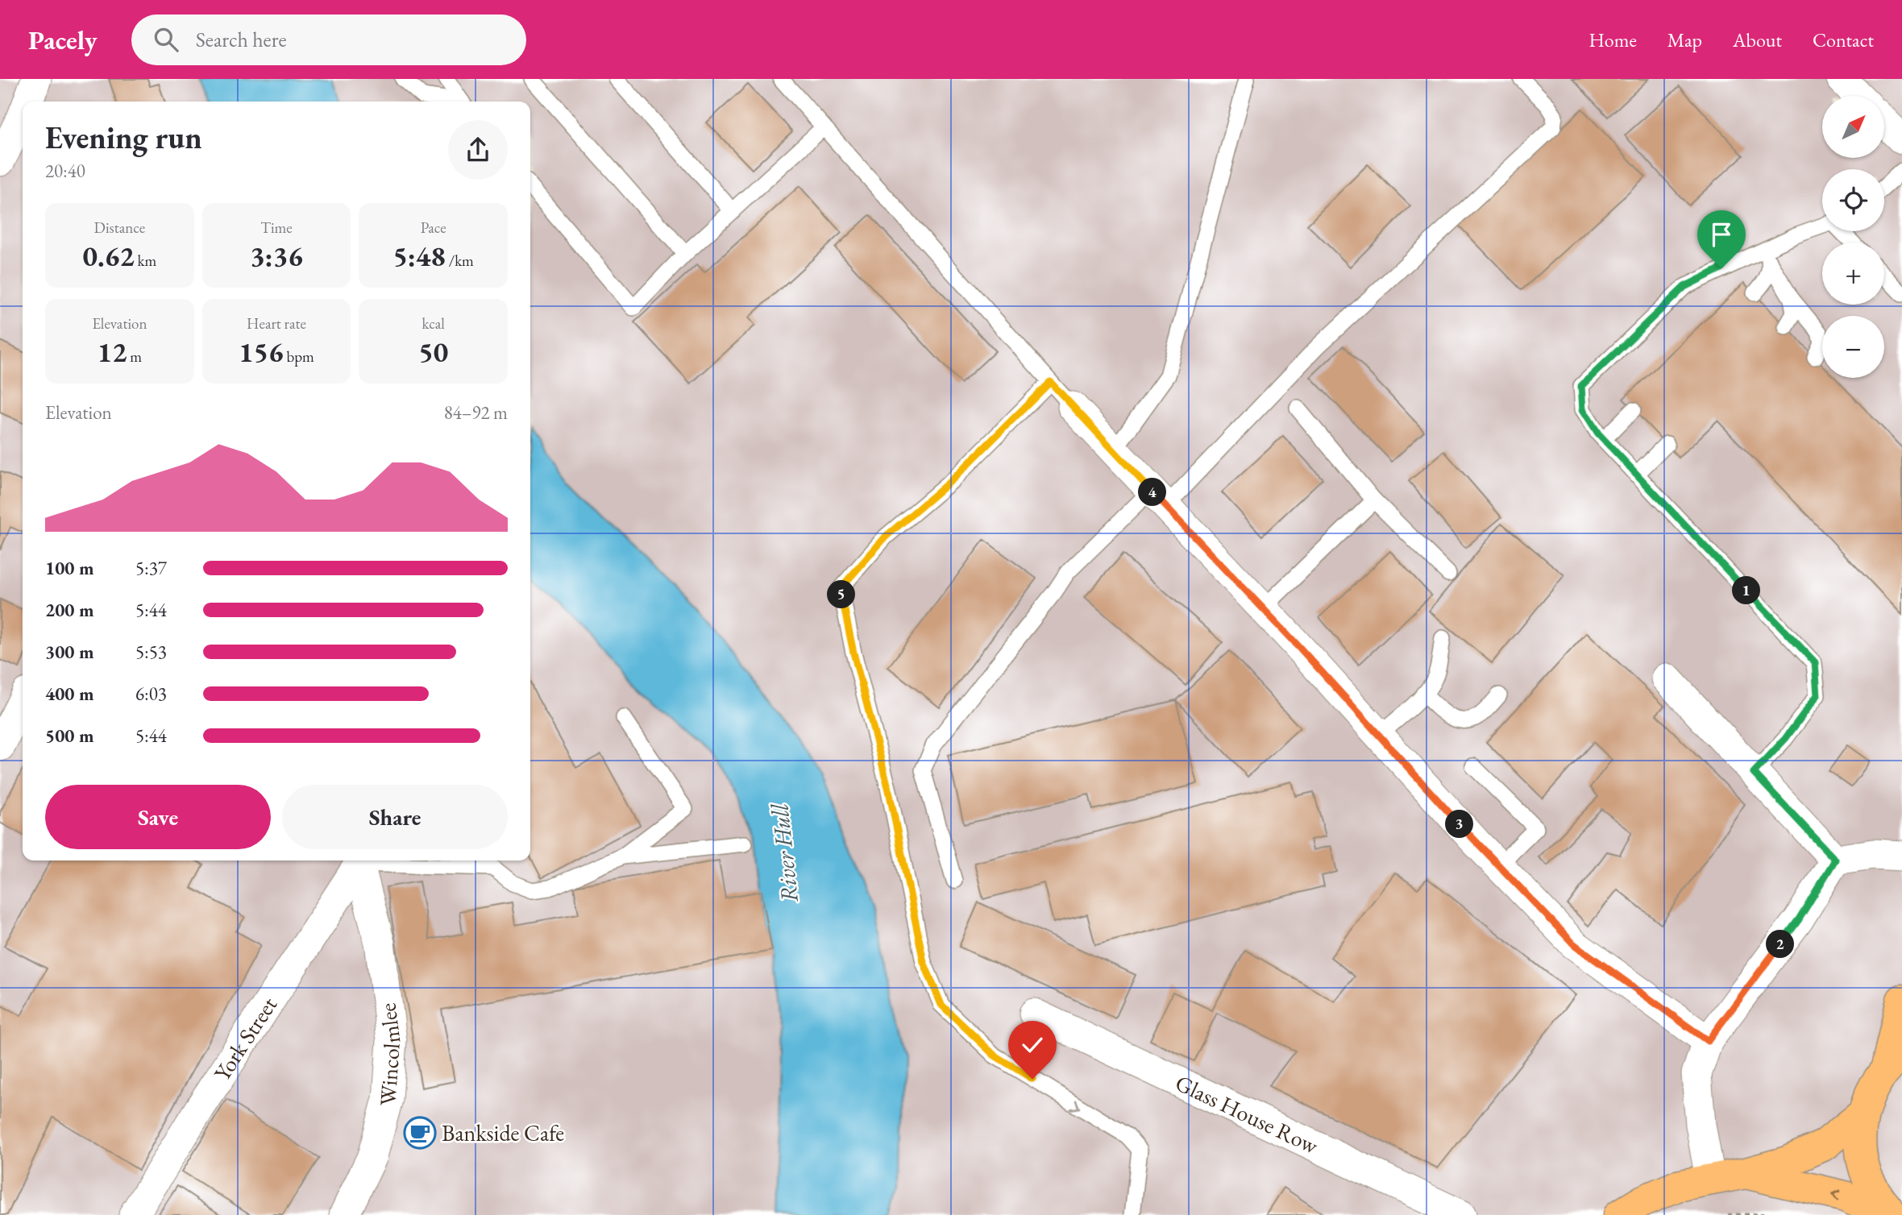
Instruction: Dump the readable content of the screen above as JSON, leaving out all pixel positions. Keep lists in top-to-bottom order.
{
  "streets": {
    "street": ["York Street", "Wincolmlee", "Glass House Row"]
  },
  "water": ["River Hull"],
  "places": {
    "cafe": ["Bankside Cafe"]
  },
  "north": "top right",
  "page": {
    "header": "Pacely",
    "search": "Search here",
    "nav": [
      "Home",
      "Map",
      "About",
      "Contact"
    ],
    "map_buttons": ["+", "−"],
    "heading": ["Evening run", "20:40"],
    "stats": [
      ["Distance", "0.62 km"],
      ["Time", "3:36"],
      ["Pace", "5:48 /km"],
      ["Elevation", "12 m"],
      ["Heart rate", "156 bpm"],
      ["kcal", "50"]
    ],
    "chart": ["Elevation", "84–92 m"],
    "pins": [
      "4",
      "1",
      "5",
      "3",
      "2"
    ],
    "list": [
      {
        "name": "100 m",
        "note": "5:37"
      },
      {
        "name": "200 m",
        "note": "5:44"
      },
      {
        "name": "300 m",
        "note": "5:53"
      },
      {
        "name": "400 m",
        "note": "6:03"
      },
      {
        "name": "500 m",
        "note": "5:44"
      }
    ],
    "buttons": ["Save", "Share"]
  }
}
